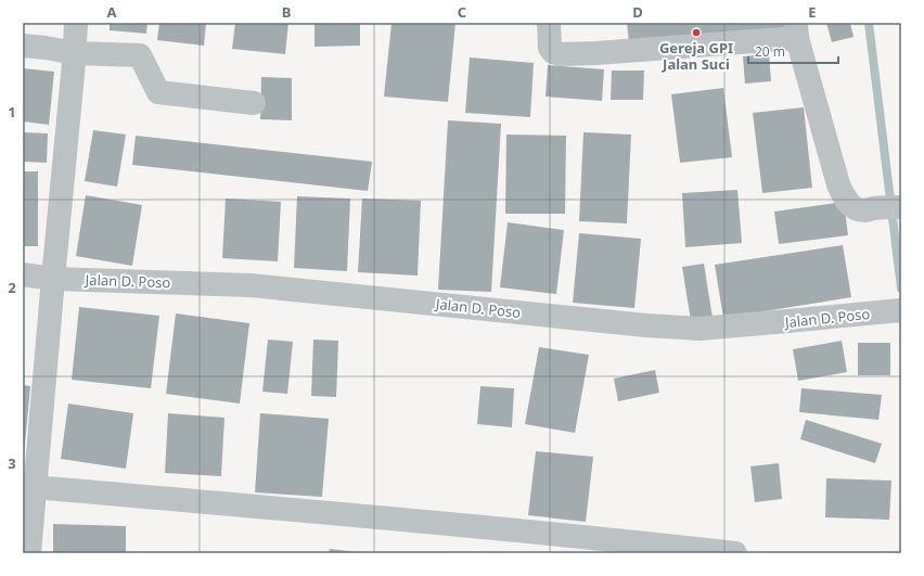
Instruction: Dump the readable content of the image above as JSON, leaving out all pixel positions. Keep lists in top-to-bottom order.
{
  "streets": {
    "street": ["Jalan D. Poso"]
  },
  "places": ["Gereja GPI Jalan Suci"],
  "scale_bar": "20 m",
  "grid": {
    "columns": [
      "A",
      "B",
      "C",
      "D",
      "E"
    ],
    "rows": ["1", "2", "3"]
  }
}
